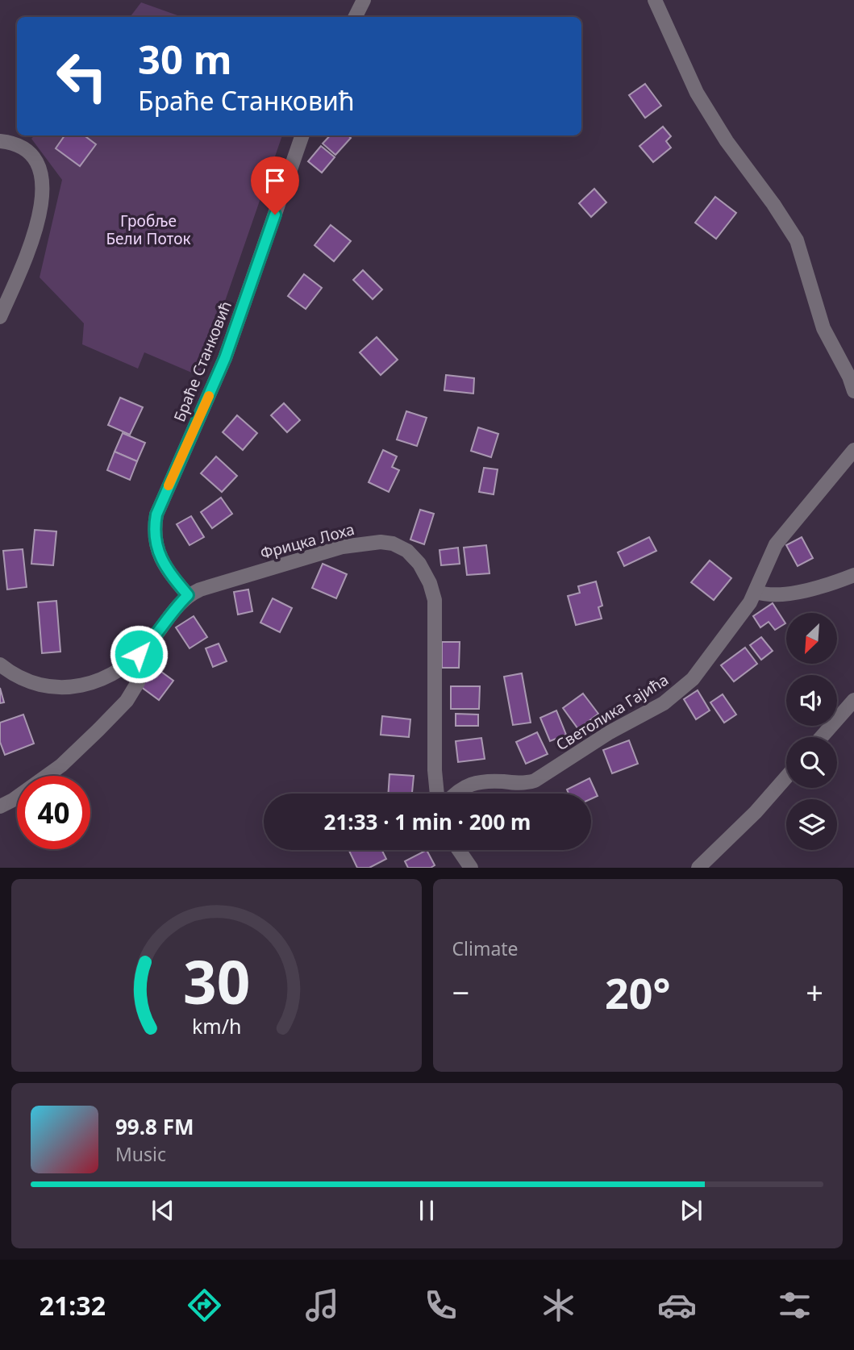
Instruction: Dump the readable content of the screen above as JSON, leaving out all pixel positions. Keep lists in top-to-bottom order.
{
  "streets": {
    "street": ["Браће Станковић", "Фрицка Лоха", "Светолика Гајића"]
  },
  "crossings": [
    ["Браће Станковић", "Фрицка Лоха"]
  ],
  "parks": ["Гробље Бели Поток"],
  "north": "bottom left",
  "page": {
    "turn": ["30 m", "Браће Станковић"],
    "limit": "40",
    "trip": "21:33 · 1 min · 200 m",
    "tile": "Climate",
    "heat": ["−", "20°", "+"],
    "song": ["99.8 FM", "Music"],
    "tabs": "21:32",
    "gauge": ["30", "km/h"]
  }
}
